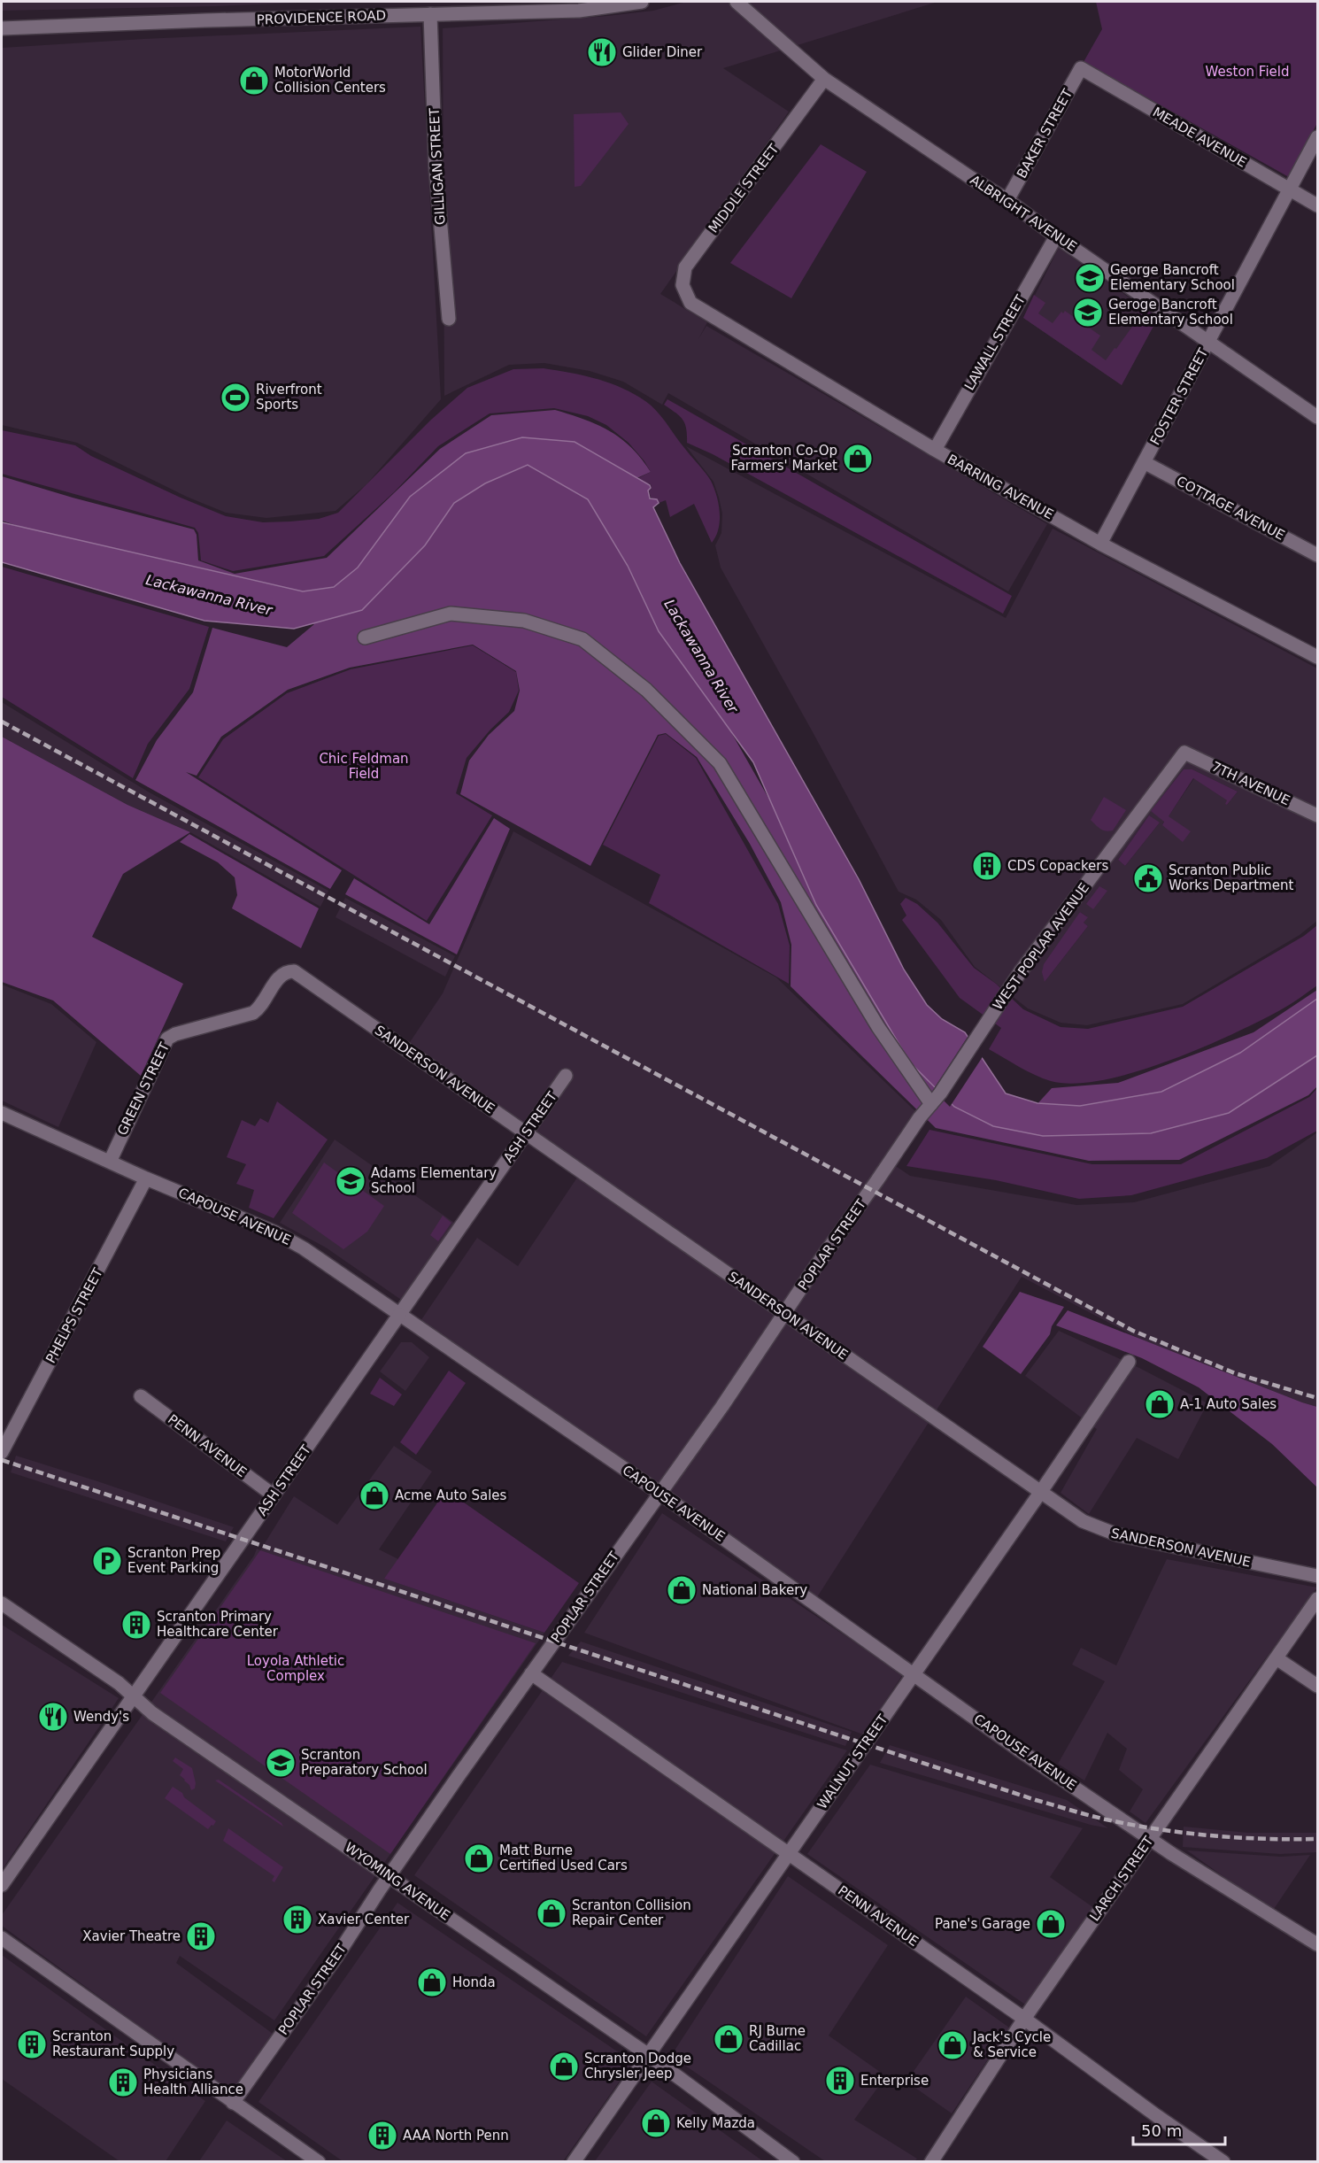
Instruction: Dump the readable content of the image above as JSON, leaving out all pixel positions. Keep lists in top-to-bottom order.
{
  "streets": {
    "street": [
      "PROVIDENCE ROAD",
      "BAKER STREET",
      "MEADE AVENUE",
      "GILLIGAN STREET",
      "MIDDLE STREET",
      "ALBRIGHT AVENUE",
      "LAWALL STREET",
      "FOSTER STREET",
      "BARRING AVENUE",
      "COTTAGE AVENUE",
      "7TH AVENUE",
      "WEST POPLAR AVENUE",
      "SANDERSON AVENUE",
      "GREEN STREET",
      "ASH STREET",
      "CAPOUSE AVENUE",
      "POPLAR STREET",
      "PHELPS STREET",
      "PENN AVENUE",
      "WALNUT STREET",
      "LARCH STREET",
      "WYOMING AVENUE"
    ]
  },
  "crossings": [
    ["PROVIDENCE ROAD", "GILLIGAN STREET"],
    ["BAKER STREET", "MEADE AVENUE"],
    ["BAKER STREET", "ALBRIGHT AVENUE"],
    ["MEADE AVENUE", "FOSTER STREET"],
    ["MIDDLE STREET", "ALBRIGHT AVENUE"],
    ["MIDDLE STREET", "BARRING AVENUE"],
    ["ALBRIGHT AVENUE", "LAWALL STREET"],
    ["ALBRIGHT AVENUE", "FOSTER STREET"],
    ["LAWALL STREET", "BARRING AVENUE"],
    ["FOSTER STREET", "BARRING AVENUE"],
    ["FOSTER STREET", "COTTAGE AVENUE"],
    ["7TH AVENUE", "WEST POPLAR AVENUE"],
    ["WEST POPLAR AVENUE", "POPLAR STREET"],
    ["SANDERSON AVENUE", "GREEN STREET"],
    ["SANDERSON AVENUE", "ASH STREET"],
    ["SANDERSON AVENUE", "POPLAR STREET"],
    ["SANDERSON AVENUE", "WALNUT STREET"],
    ["GREEN STREET", "CAPOUSE AVENUE"],
    ["ASH STREET", "CAPOUSE AVENUE"],
    ["ASH STREET", "PENN AVENUE"],
    ["ASH STREET", "WYOMING AVENUE"],
    ["CAPOUSE AVENUE", "POPLAR STREET"],
    ["CAPOUSE AVENUE", "PHELPS STREET"],
    ["CAPOUSE AVENUE", "WALNUT STREET"],
    ["CAPOUSE AVENUE", "LARCH STREET"],
    ["POPLAR STREET", "PENN AVENUE"],
    ["POPLAR STREET", "WYOMING AVENUE"],
    ["PENN AVENUE", "WALNUT STREET"],
    ["PENN AVENUE", "LARCH STREET"],
    ["WALNUT STREET", "WYOMING AVENUE"]
  ],
  "water": ["Lackawanna River"],
  "parks": ["Weston Field", "Chic Feldman Field", "Loyola Athletic Complex"],
  "places": {
    "restaurant": ["Glider Diner", "Wendy's"],
    "shop": [
      "MotorWorld Collision Centers",
      "Scranton Co-Op Farmers' Market",
      "A-1 Auto Sales",
      "Acme Auto Sales",
      "National Bakery",
      "Matt Burne Certified Used Cars",
      "Scranton Collision Repair Center",
      "Pane's Garage",
      "Honda",
      "RJ Burne Cadillac",
      "Jack's Cycle & Service",
      "Scranton Dodge Chrysler Jeep",
      "Kelly Mazda"
    ],
    "school or university": [
      "George Bancroft Elementary School",
      "Geroge Bancroft Elementary School",
      "Adams Elementary School",
      "Scranton Preparatory School"
    ],
    "sports": ["Riverfront Sports"],
    "building": [
      "CDS Copackers",
      "Scranton Primary Healthcare Center",
      "Xavier Center",
      "Xavier Theatre",
      "Scranton Restaurant Supply",
      "Enterprise",
      "Physicians Health Alliance",
      "AAA North Penn"
    ],
    "public building": ["Scranton Public Works Department"],
    "parking": ["Scranton Prep Event Parking"]
  },
  "scale_bar": "50 m"
}
